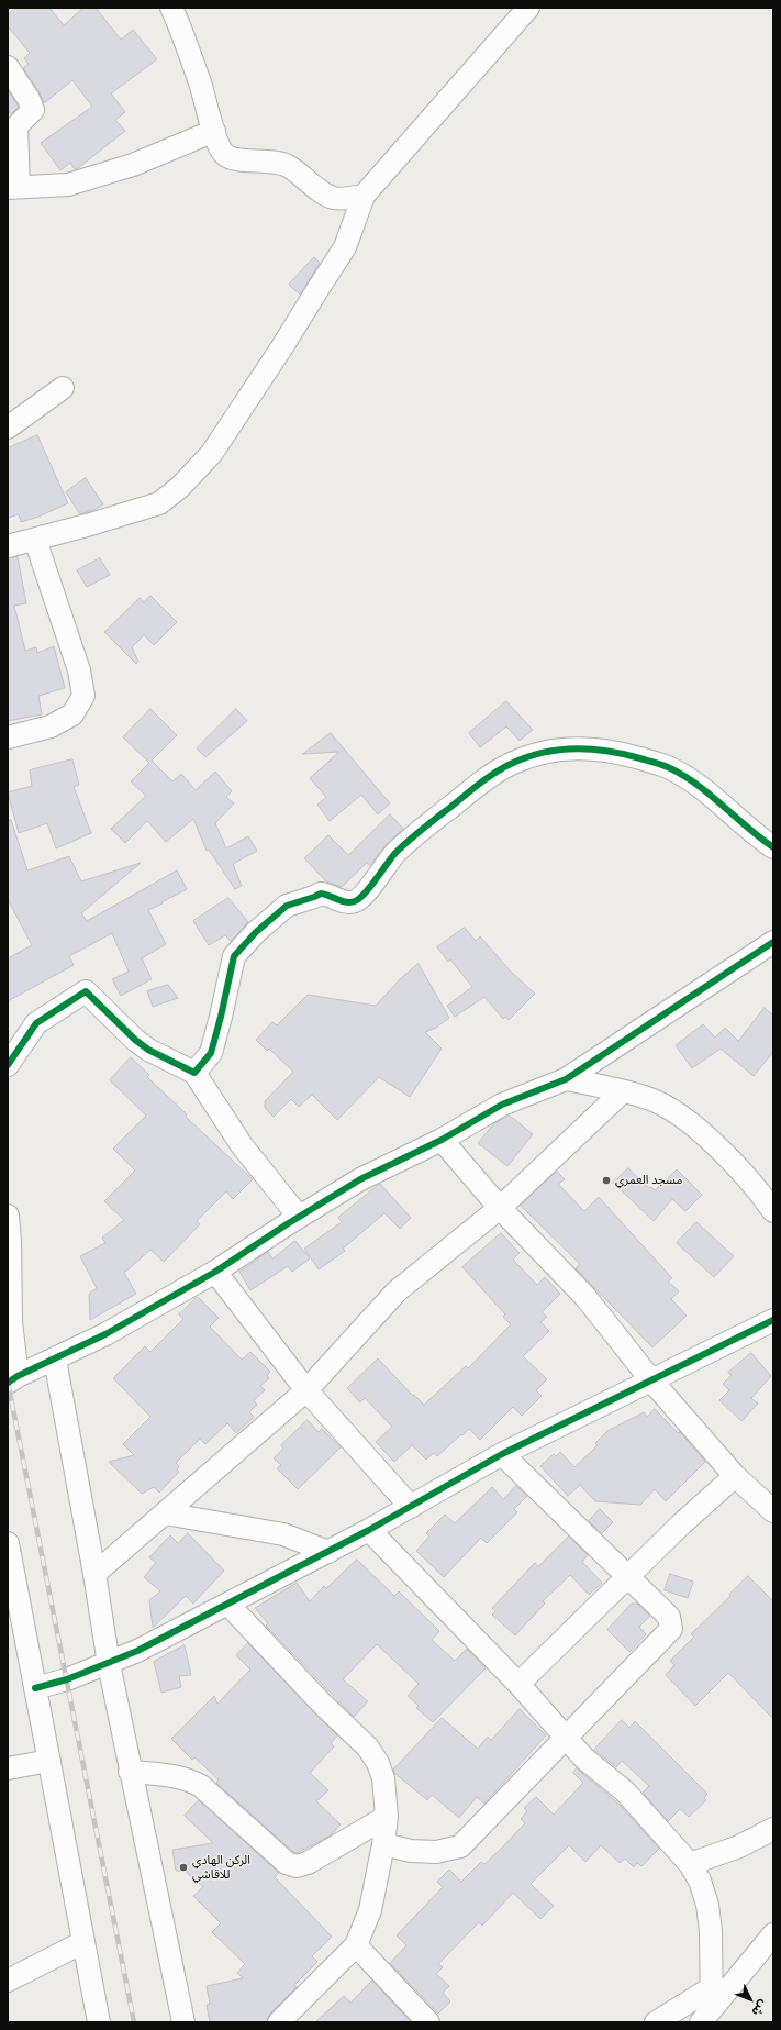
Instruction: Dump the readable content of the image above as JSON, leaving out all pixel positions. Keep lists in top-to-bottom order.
{
  "places": ["مسجد العمري", "الركن الهادي للاقاشي"],
  "north": "bottom right"
}
